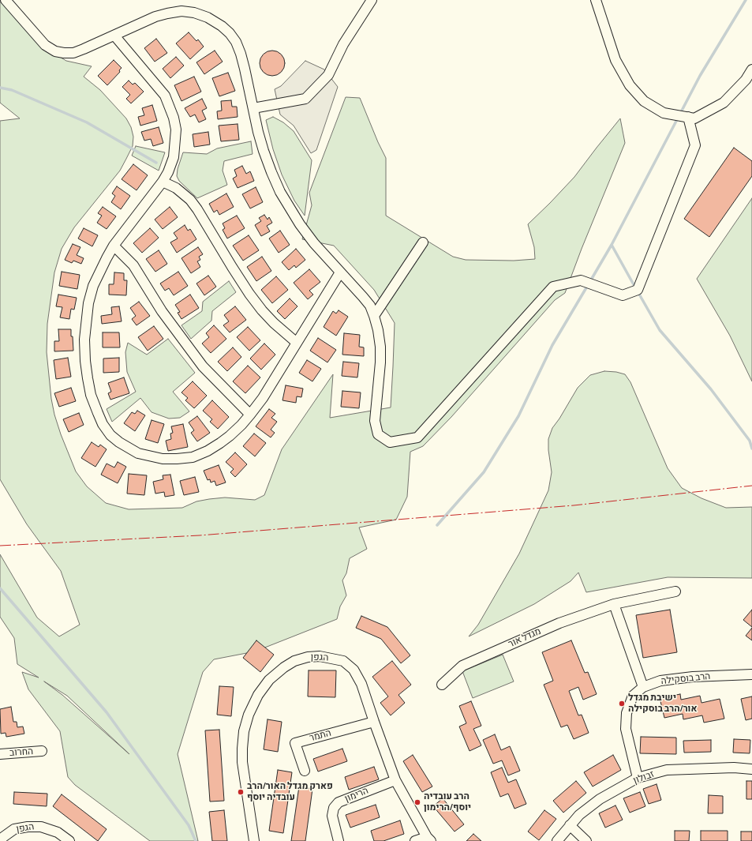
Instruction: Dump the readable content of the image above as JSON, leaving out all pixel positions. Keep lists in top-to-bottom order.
{
  "streets": {
    "street": [
      "מגדל אור",
      "הגפן",
      "הרב בוסקילה",
      "התמר",
      "החרוב",
      "זבולון",
      "הרימון"
    ]
  },
  "crossings": [
    ["הגפן", "התמר"],
    ["הגפן", "הרימון"],
    ["הרב בוסקילה", "זבולון"]
  ],
  "places": ["ישיבת מגדל אור/הרב בוסקילה", "פארק מגדל האור/הרב עובדיה יוסף", "הרב עובדיה יוסף/הרימון"]
}
